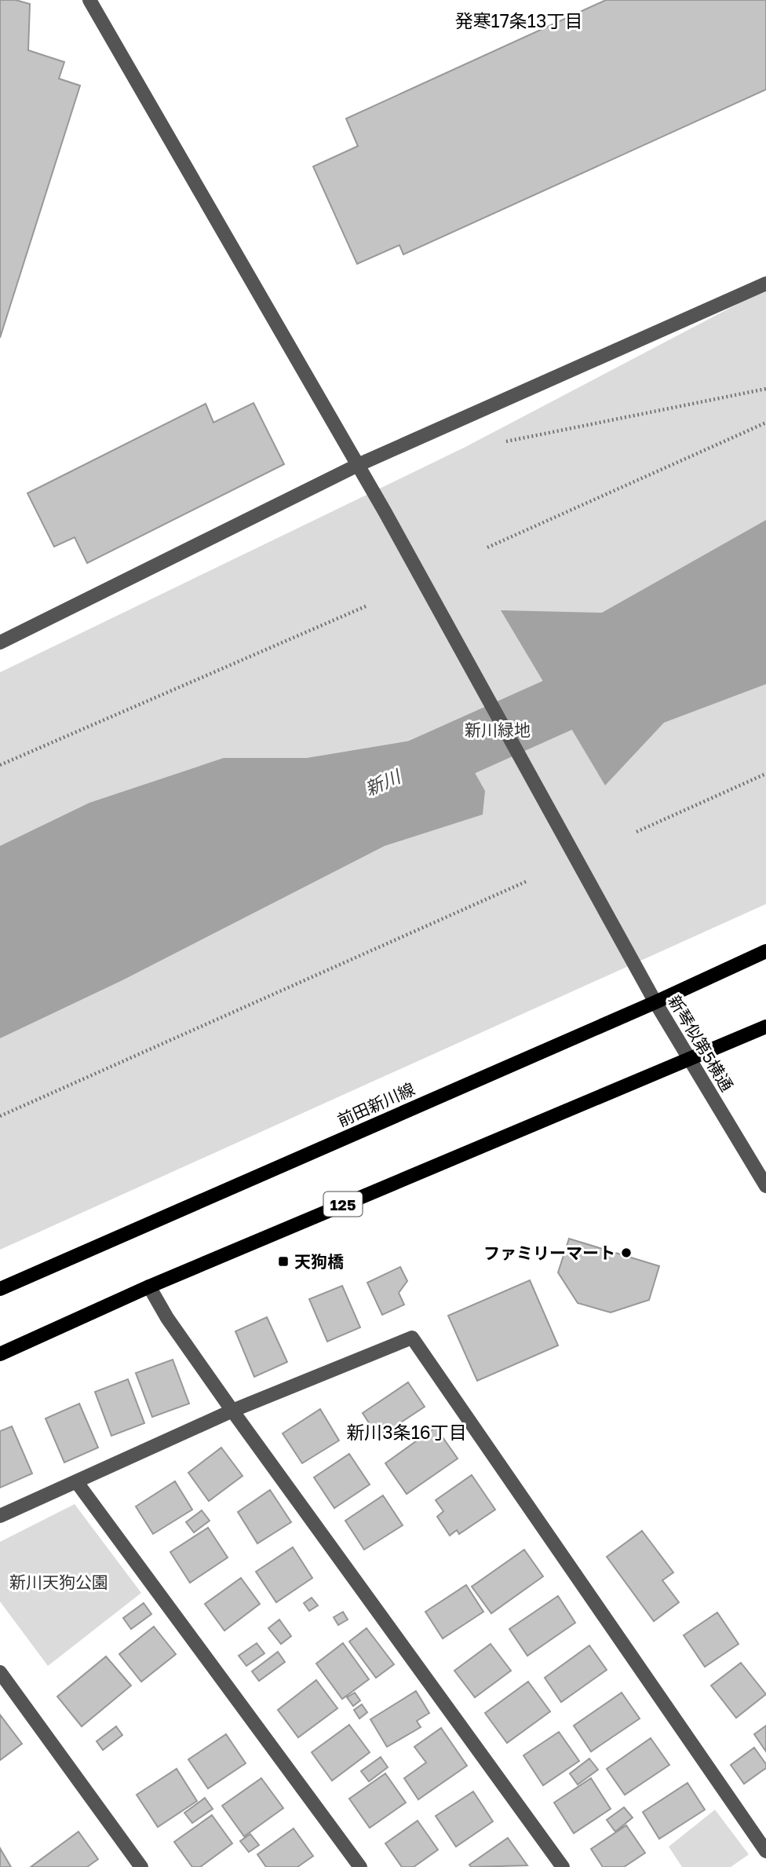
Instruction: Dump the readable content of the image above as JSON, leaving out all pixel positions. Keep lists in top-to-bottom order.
{
  "streets": {
    "main road": ["前田新川線", "125"],
    "street": ["新琴似第5横通"]
  },
  "crossings": [
    ["新琴似第5横通", "前田新川線"],
    ["新琴似第5横通", "125"]
  ],
  "districts": ["発寒17条13丁目", "新川3条16丁目"],
  "water": ["新川"],
  "parks": ["新川緑地", "新川天狗公園"],
  "places": {
    "other": ["ファミリーマート"],
    "transit": ["天狗橋"]
  }
}
